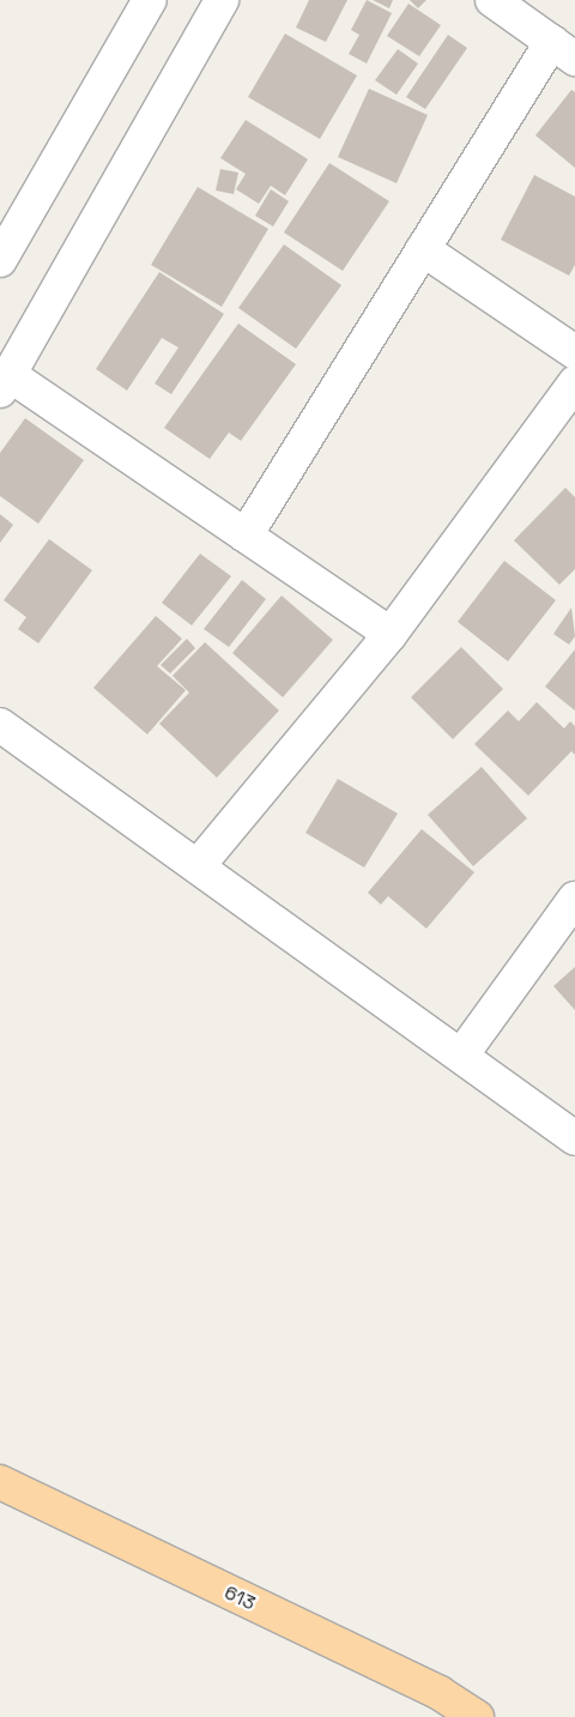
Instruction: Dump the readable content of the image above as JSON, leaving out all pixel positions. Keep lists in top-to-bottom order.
{
  "streets": {
    "main road": ["613"]
  }
}
